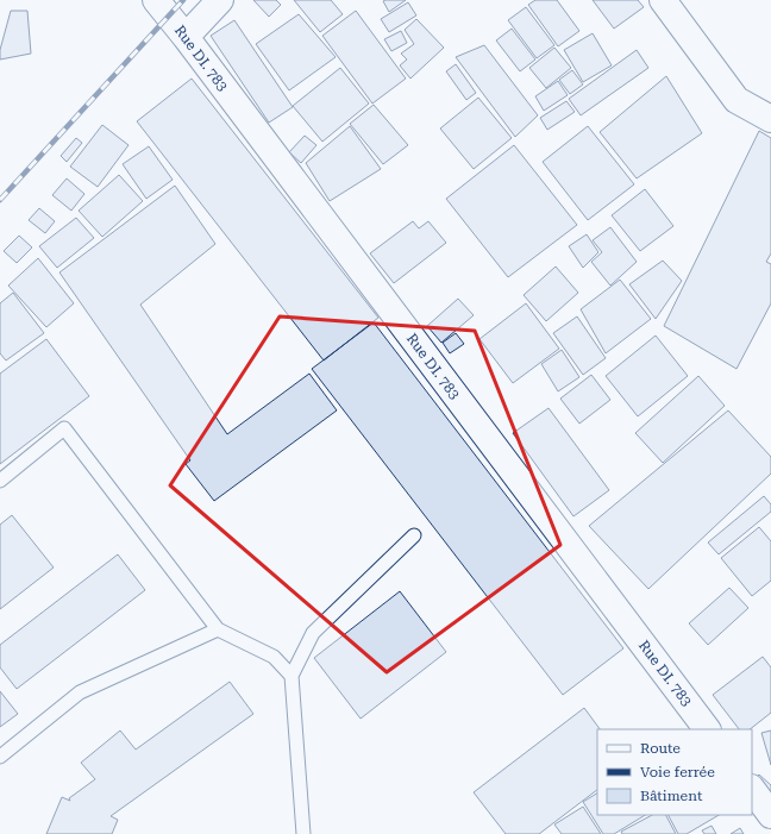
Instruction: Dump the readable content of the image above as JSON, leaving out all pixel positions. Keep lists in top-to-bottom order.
{
  "streets": {
    "street": ["Rue DI. 783"]
  },
  "legend": ["Route", "Voie ferrée", "Bâtiment"]
}
